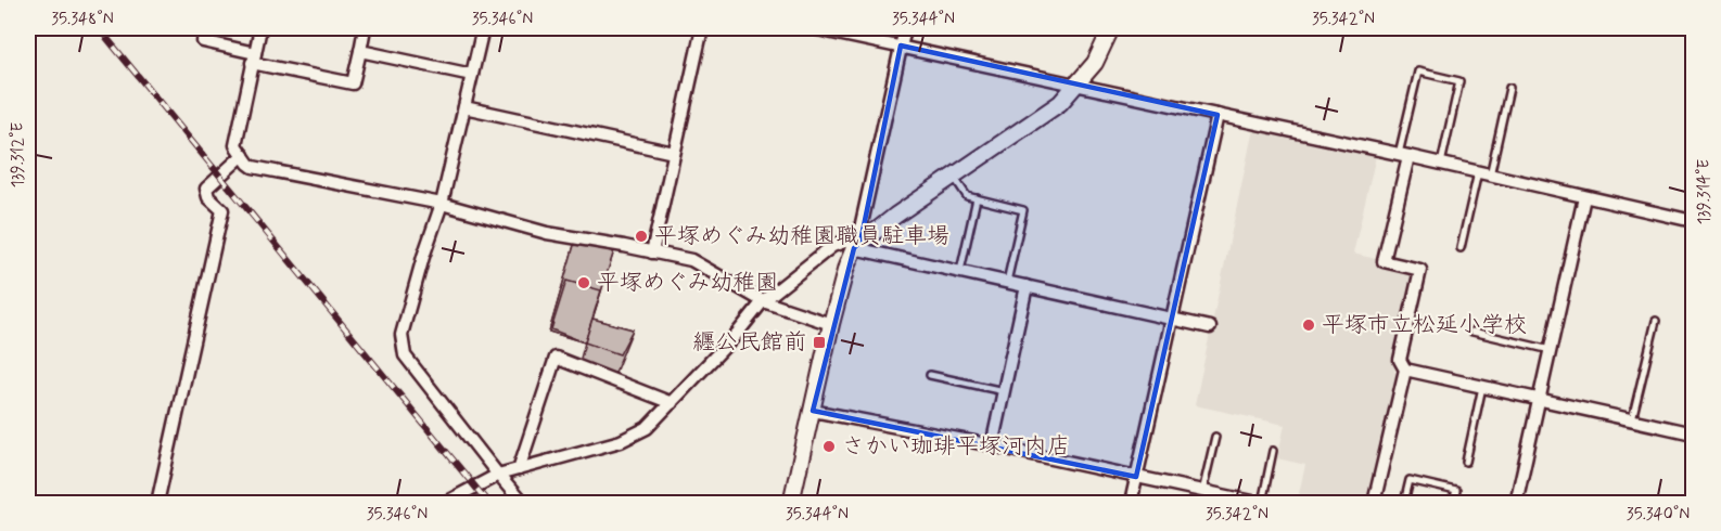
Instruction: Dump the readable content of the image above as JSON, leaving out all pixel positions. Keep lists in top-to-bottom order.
{
  "places": {
    "other": [
      "平塚めぐみ幼稚園職員駐車場",
      "平塚めぐみ幼稚園",
      "平塚市立松延小学校",
      "さかい珈琲平塚河内店"
    ],
    "transit": ["纒公民館前"]
  },
  "coordinates": [
    "35.348°N",
    "35.346°N",
    "35.344°N",
    "35.342°N",
    "139.312°E",
    "139.314°E",
    "35.340°N"
  ]
}
